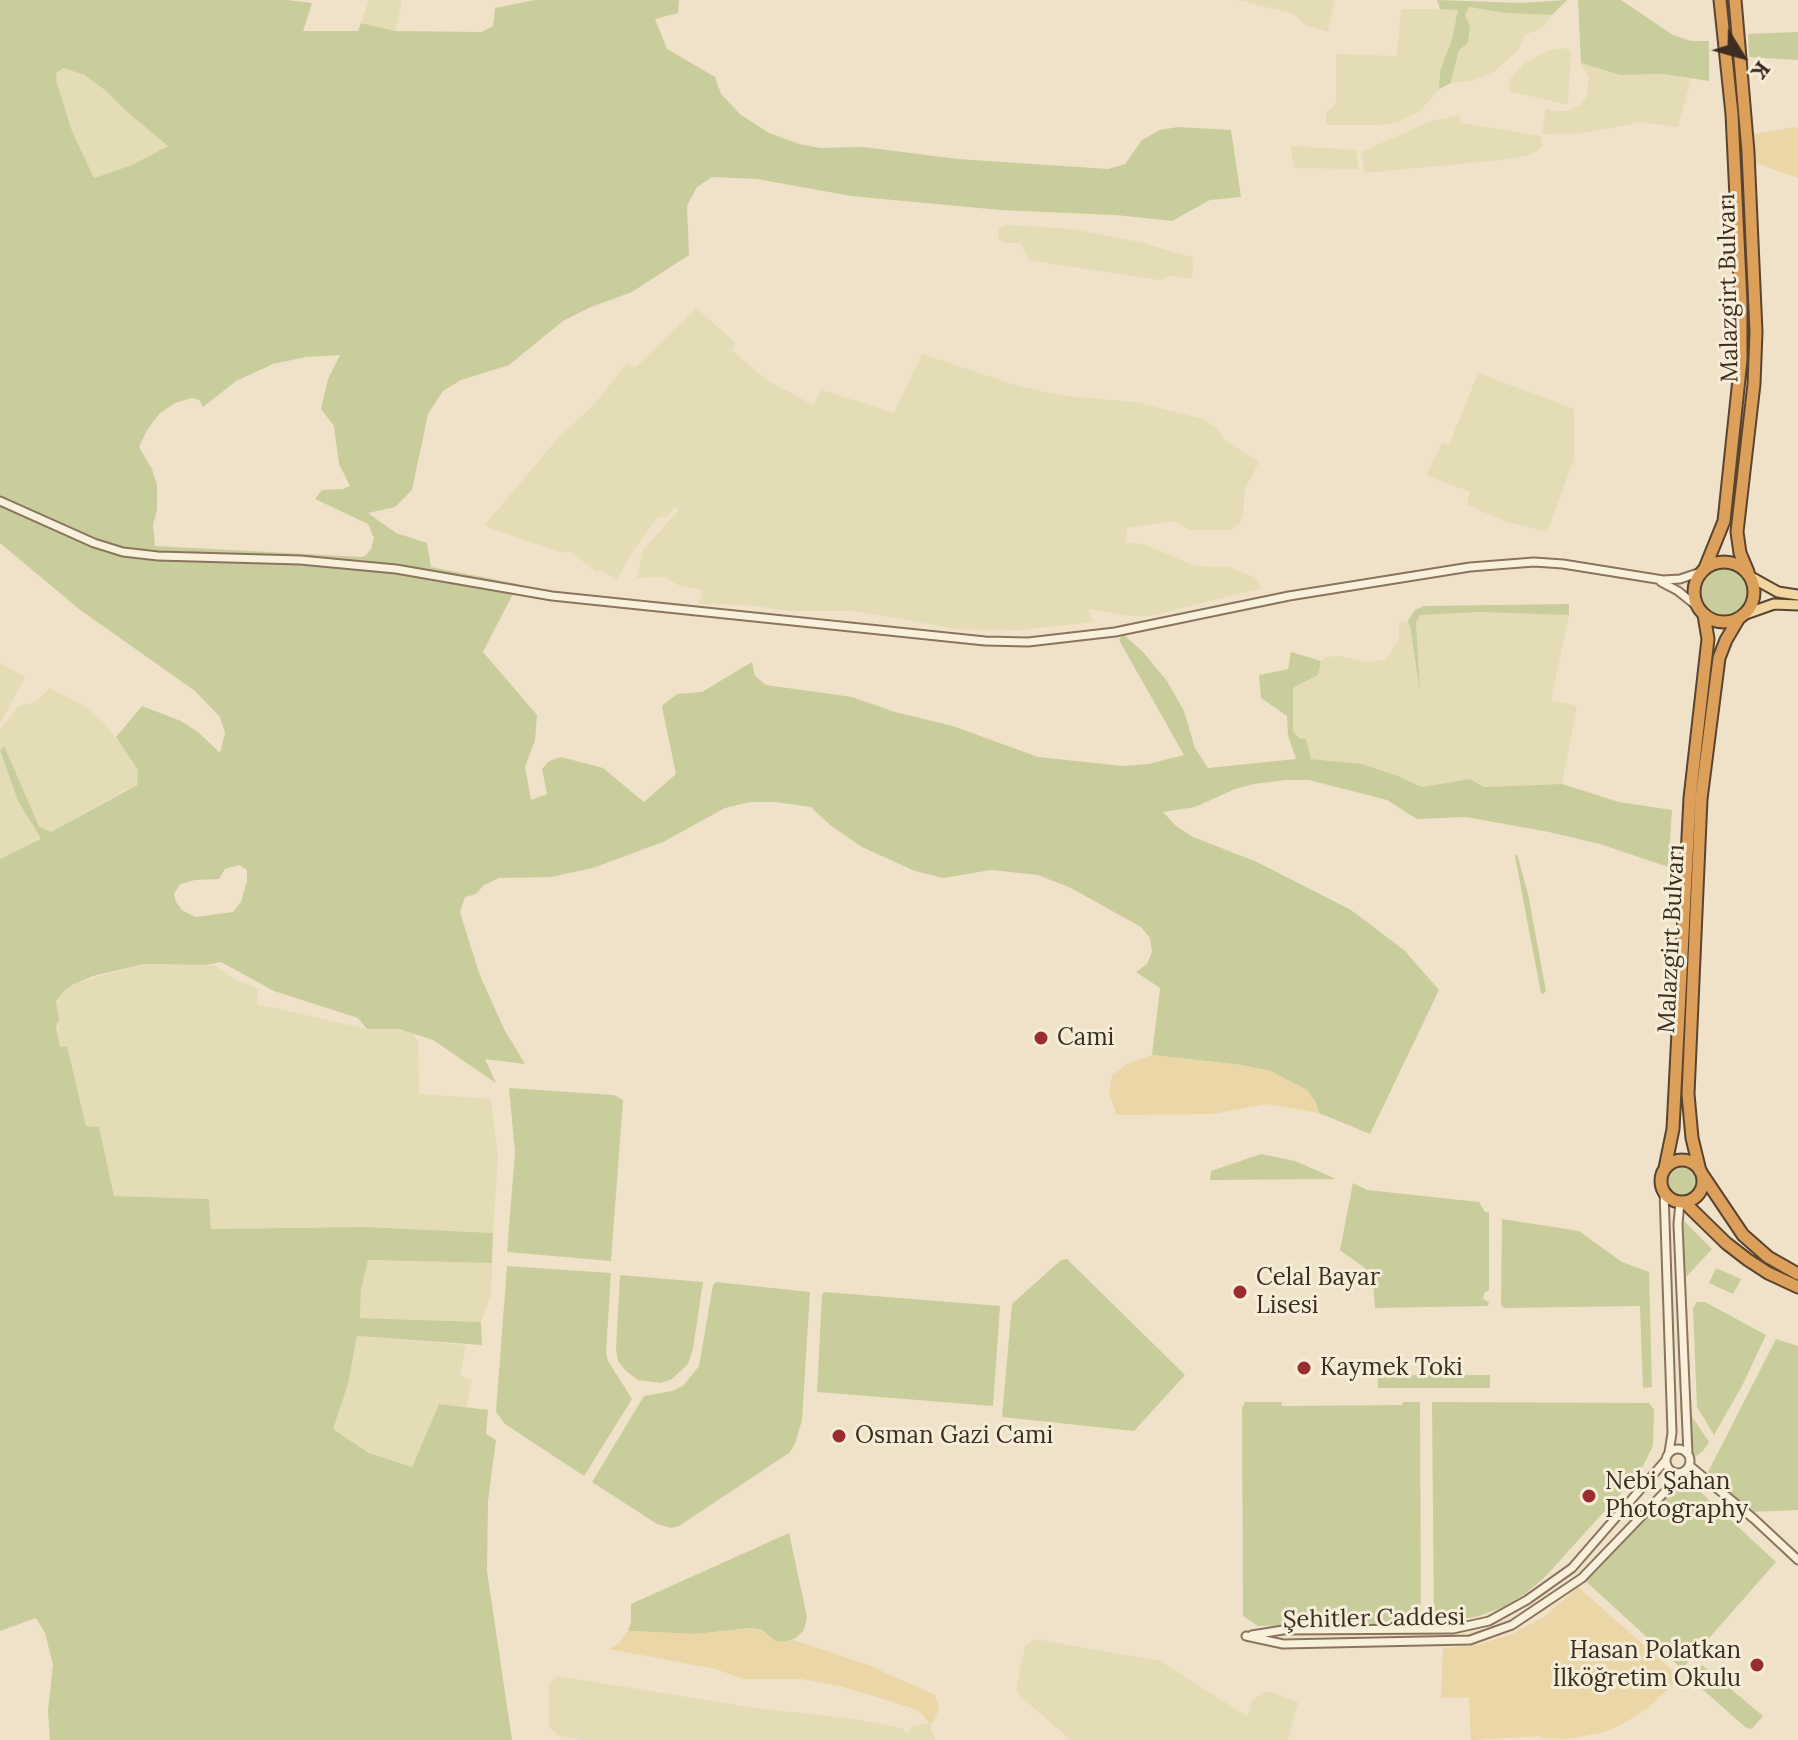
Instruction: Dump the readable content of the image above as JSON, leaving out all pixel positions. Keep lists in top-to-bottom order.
{
  "streets": {
    "highway": ["Malazgirt Bulvarı"],
    "street": ["Şehitler Caddesi"]
  },
  "places": [
    "Cami",
    "Celal Bayar Lisesi",
    "Kaymek Toki",
    "Osman Gazi Cami",
    "Nebi Şahan Photography",
    "Hasan Polatkan İlköğretim Okulu"
  ],
  "north": "bottom right"
}
